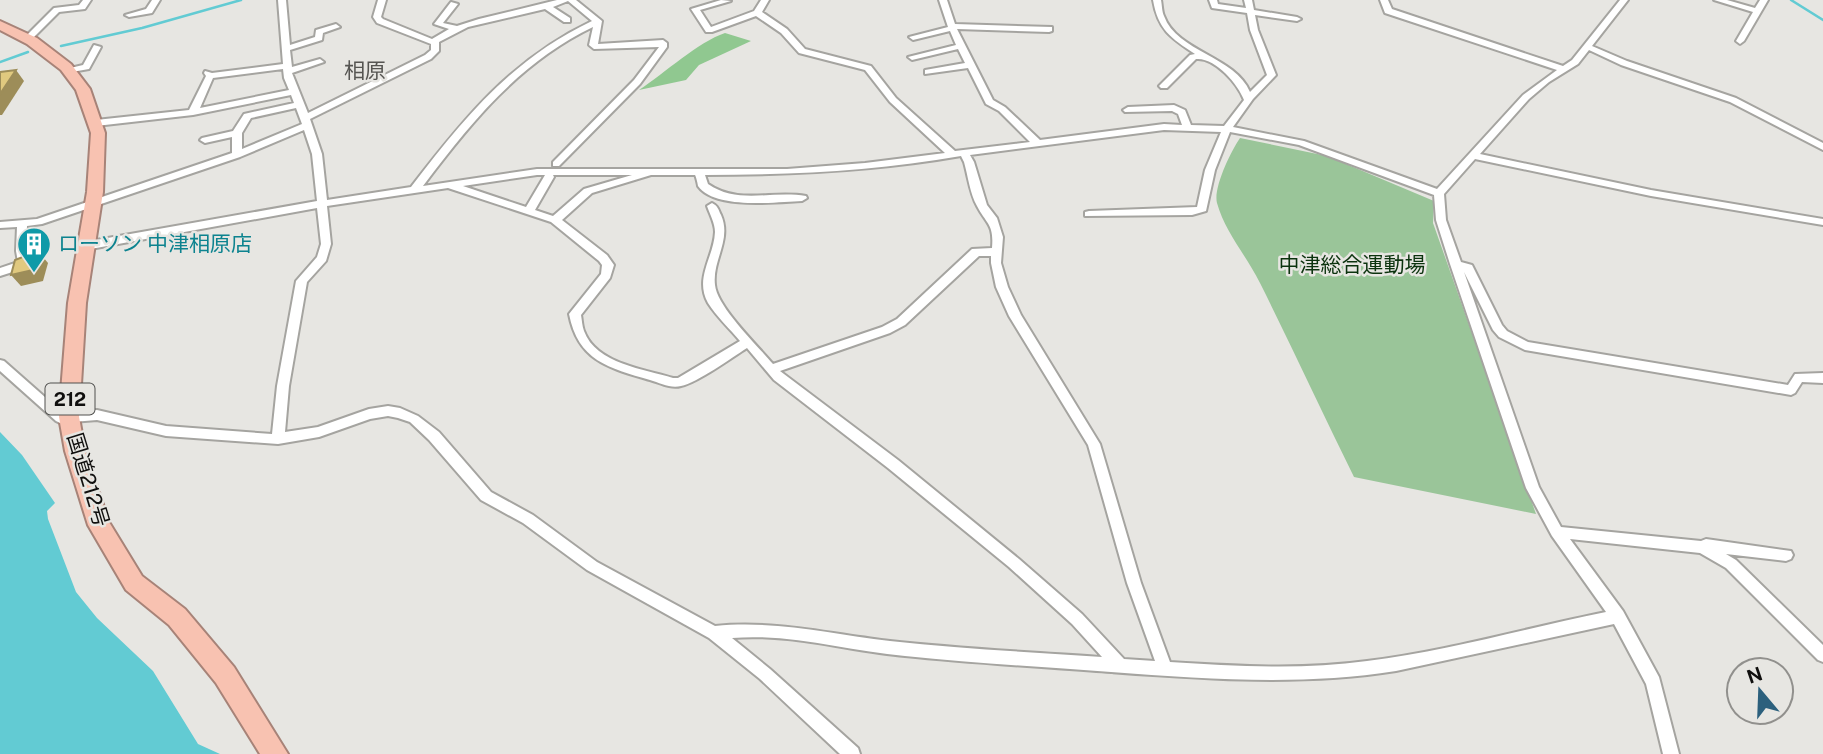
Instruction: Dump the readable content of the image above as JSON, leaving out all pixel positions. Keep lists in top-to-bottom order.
{
  "streets": {
    "highway": ["212", "国道212号"]
  },
  "districts": ["相原"],
  "parks": ["中津総合運動場"],
  "places": {
    "building": ["ローソン 中津相原店"]
  },
  "north": "top"
}
